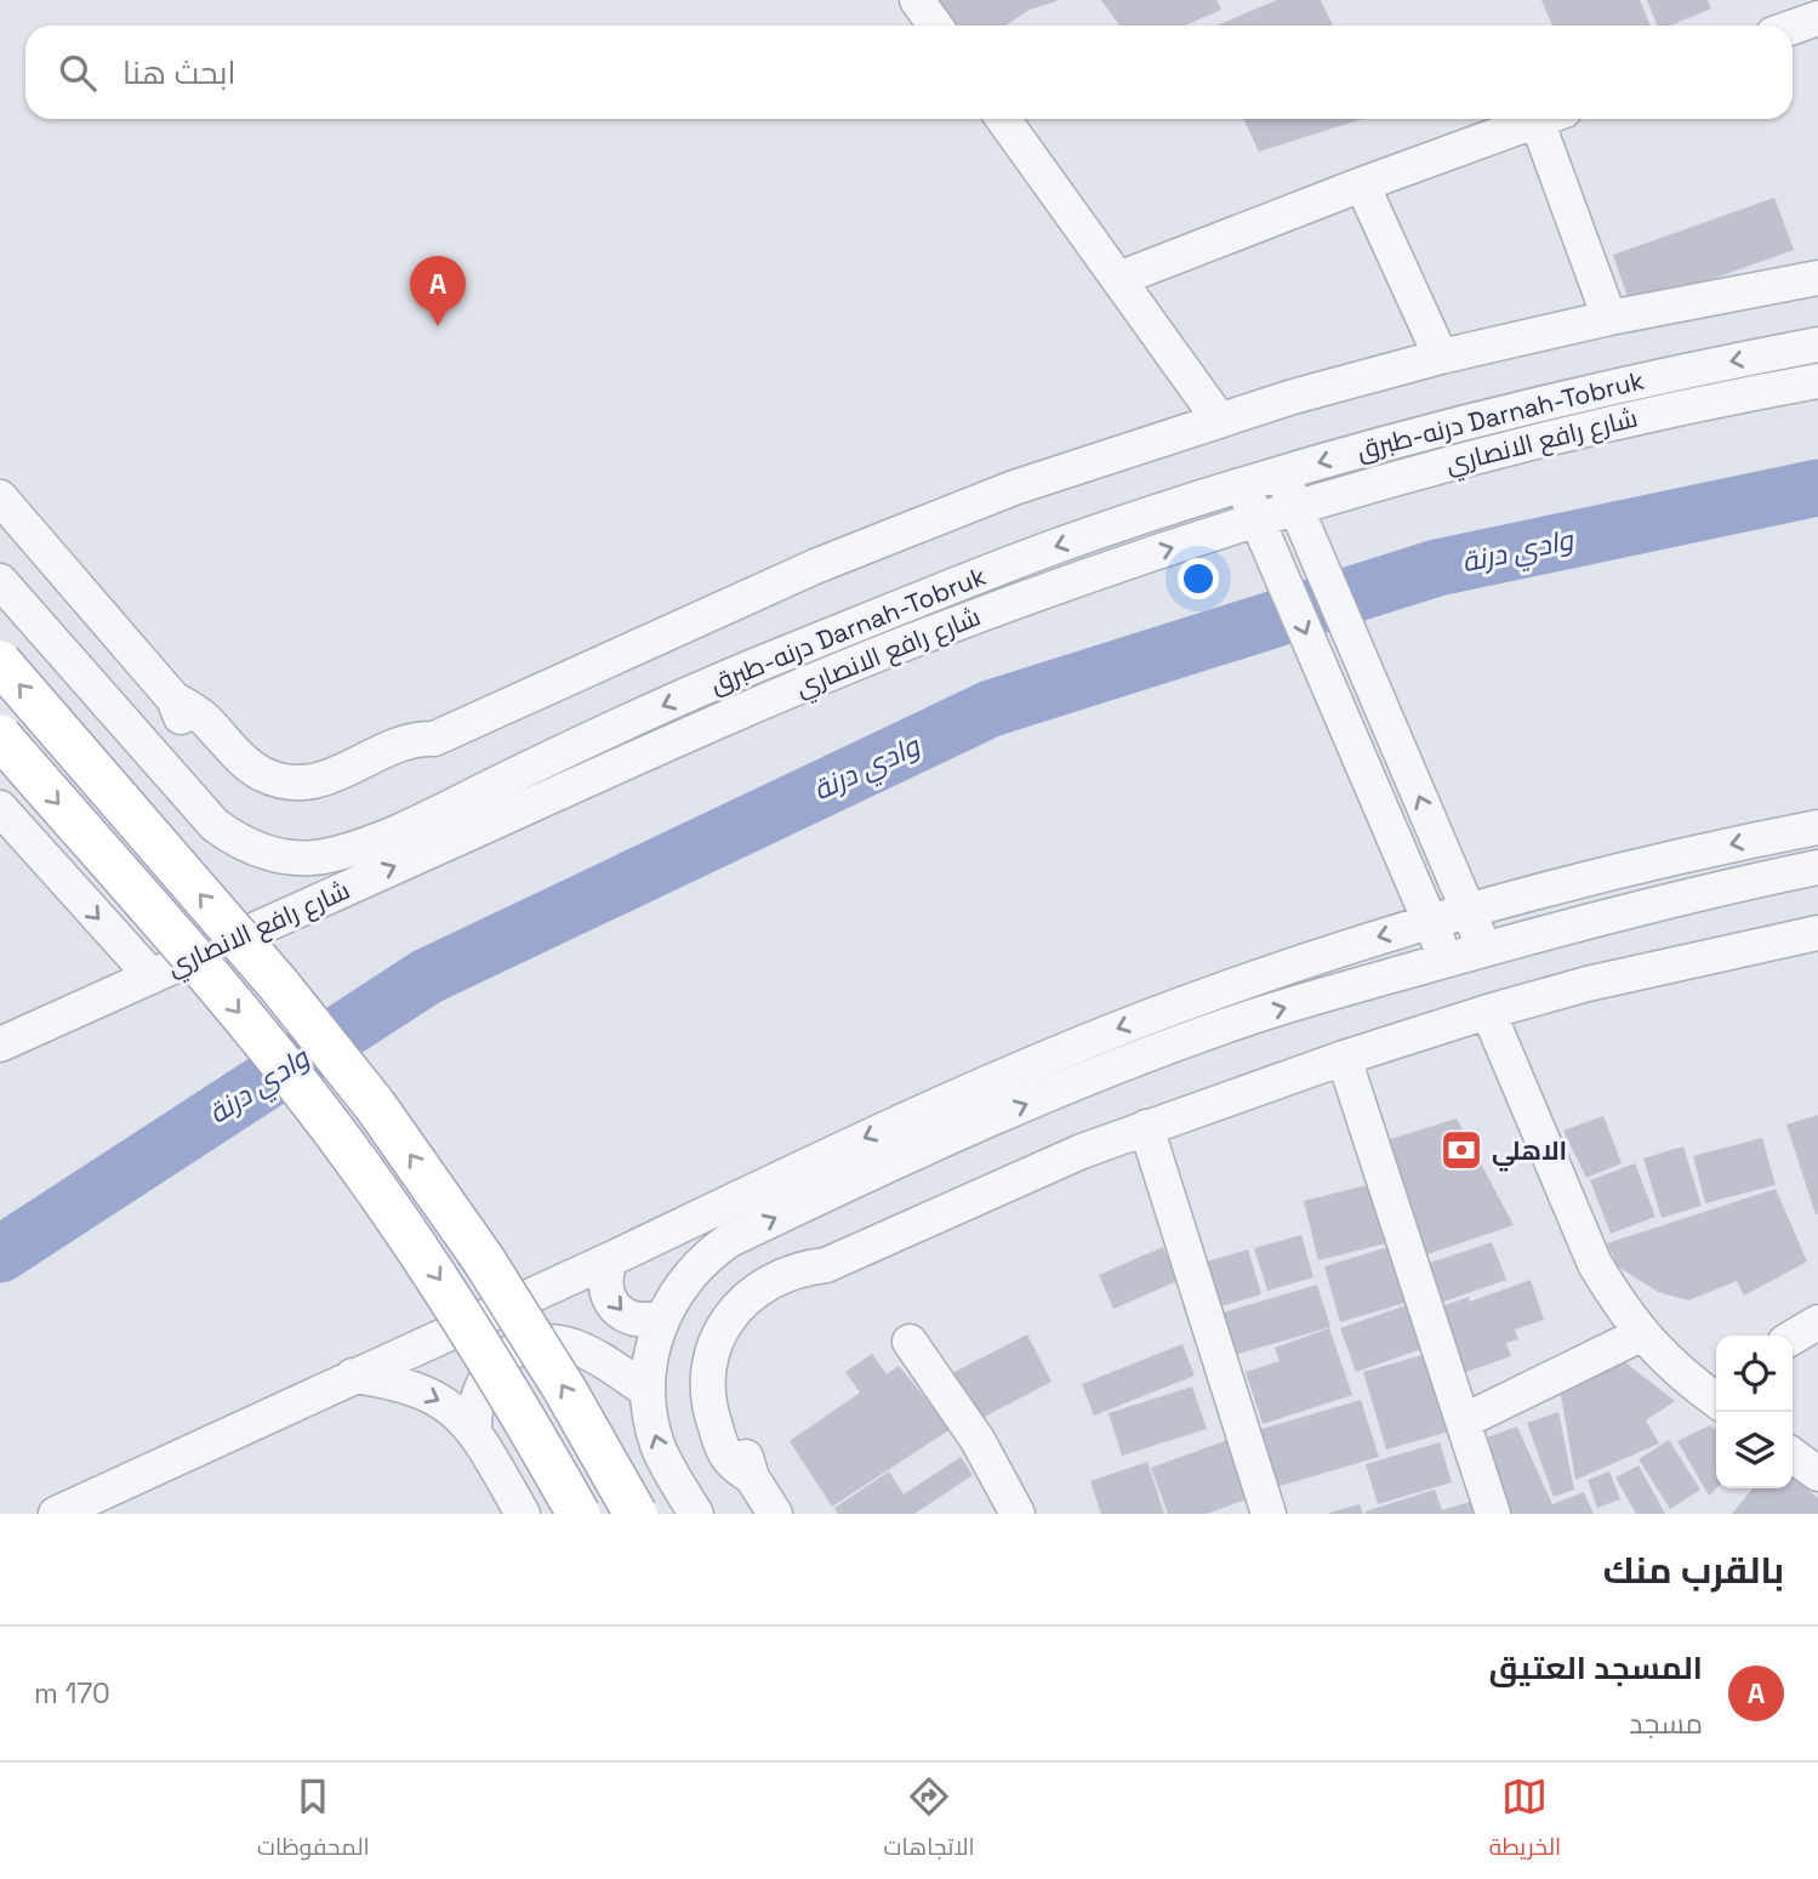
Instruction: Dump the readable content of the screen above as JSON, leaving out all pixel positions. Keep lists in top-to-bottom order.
{
  "streets": {
    "street": ["درنه-طبرق Darnah-Tobruk", "شارع رافع الانصاري"]
  },
  "one_way": ["شارع رافع الانصاري"],
  "water": ["وادي درنة"],
  "places": {
    "bank": ["الاهلي"]
  },
  "page": {
    "search": "ابحث هنا",
    "pins": "A",
    "heading": "بالقرب منك",
    "list": [
      {
        "mark": "A",
        "name": "المسجد العتيق",
        "note": "مسجد",
        "value": "170 m"
      }
    ],
    "nav": ["الخريطة", "الاتجاهات", "المحفوظات"]
  }
}
